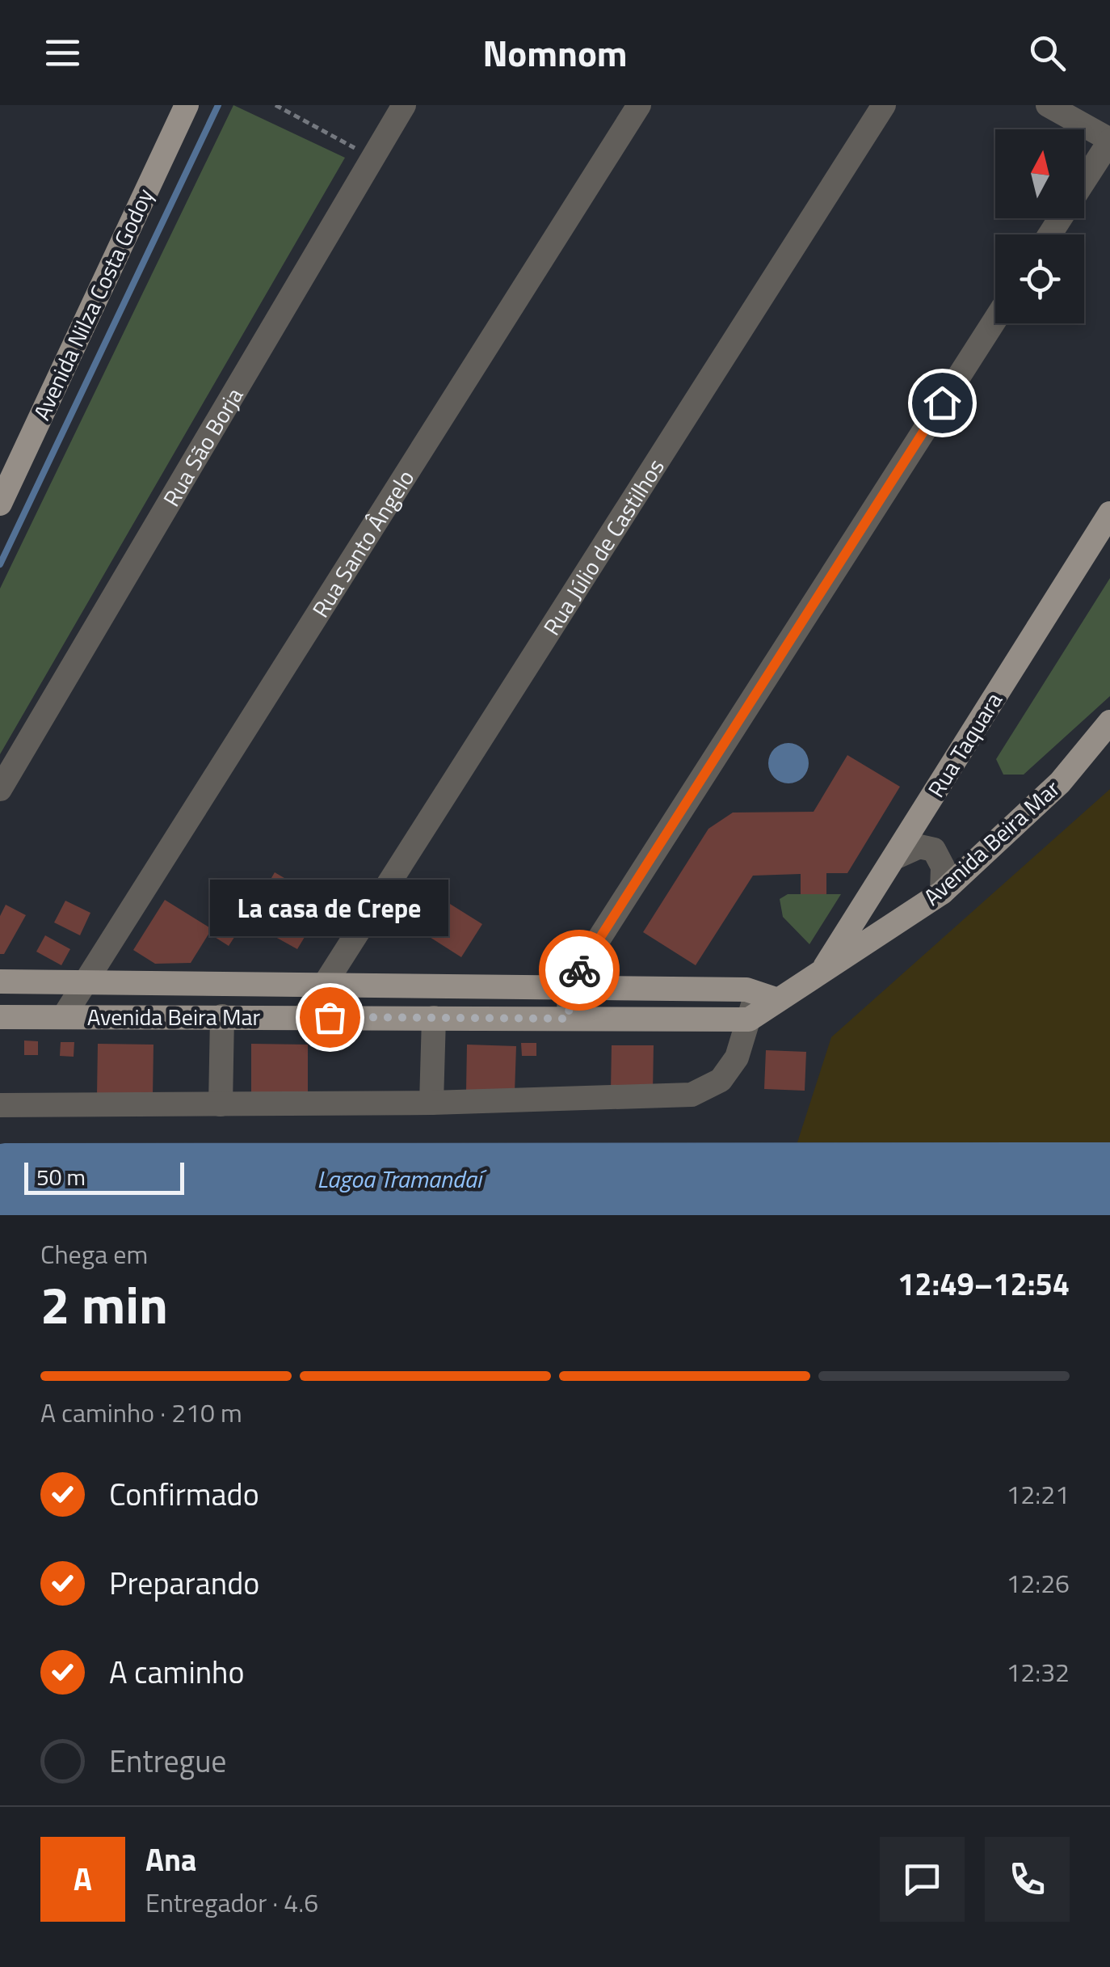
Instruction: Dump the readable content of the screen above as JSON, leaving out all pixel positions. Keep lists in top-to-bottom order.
{
  "streets": {
    "main road": ["Avenida Nilza Costa Godoy", "Rua Taquara", "Avenida Beira Mar"],
    "street": ["Rua São Borja", "Rua Santo Ângelo", "Rua Júlio de Castilhos"]
  },
  "crossings": [
    ["Rua Santo Ângelo", "Avenida Beira Mar"],
    ["Rua Júlio de Castilhos", "Avenida Beira Mar"],
    ["Rua Taquara", "Avenida Beira Mar"]
  ],
  "water": ["Lagoa Tramandaí"],
  "places": ["La casa de Crepe"],
  "scale_bar": "50 m",
  "north": "top",
  "page": {
    "header": "Nomnom",
    "bubble": "La casa de Crepe",
    "scale": "50 m",
    "heading": ["2 min", "Chega em", "12:49–12:54"],
    "panel": ["Ana", "Entregador · 4.6"],
    "bar": "A caminho · 210 m",
    "list": [
      ["Confirmado", "12:21"],
      ["Preparando", "12:26"],
      ["A caminho", "12:32"],
      "Entregue"
    ],
    "round": "A"
  }
}
